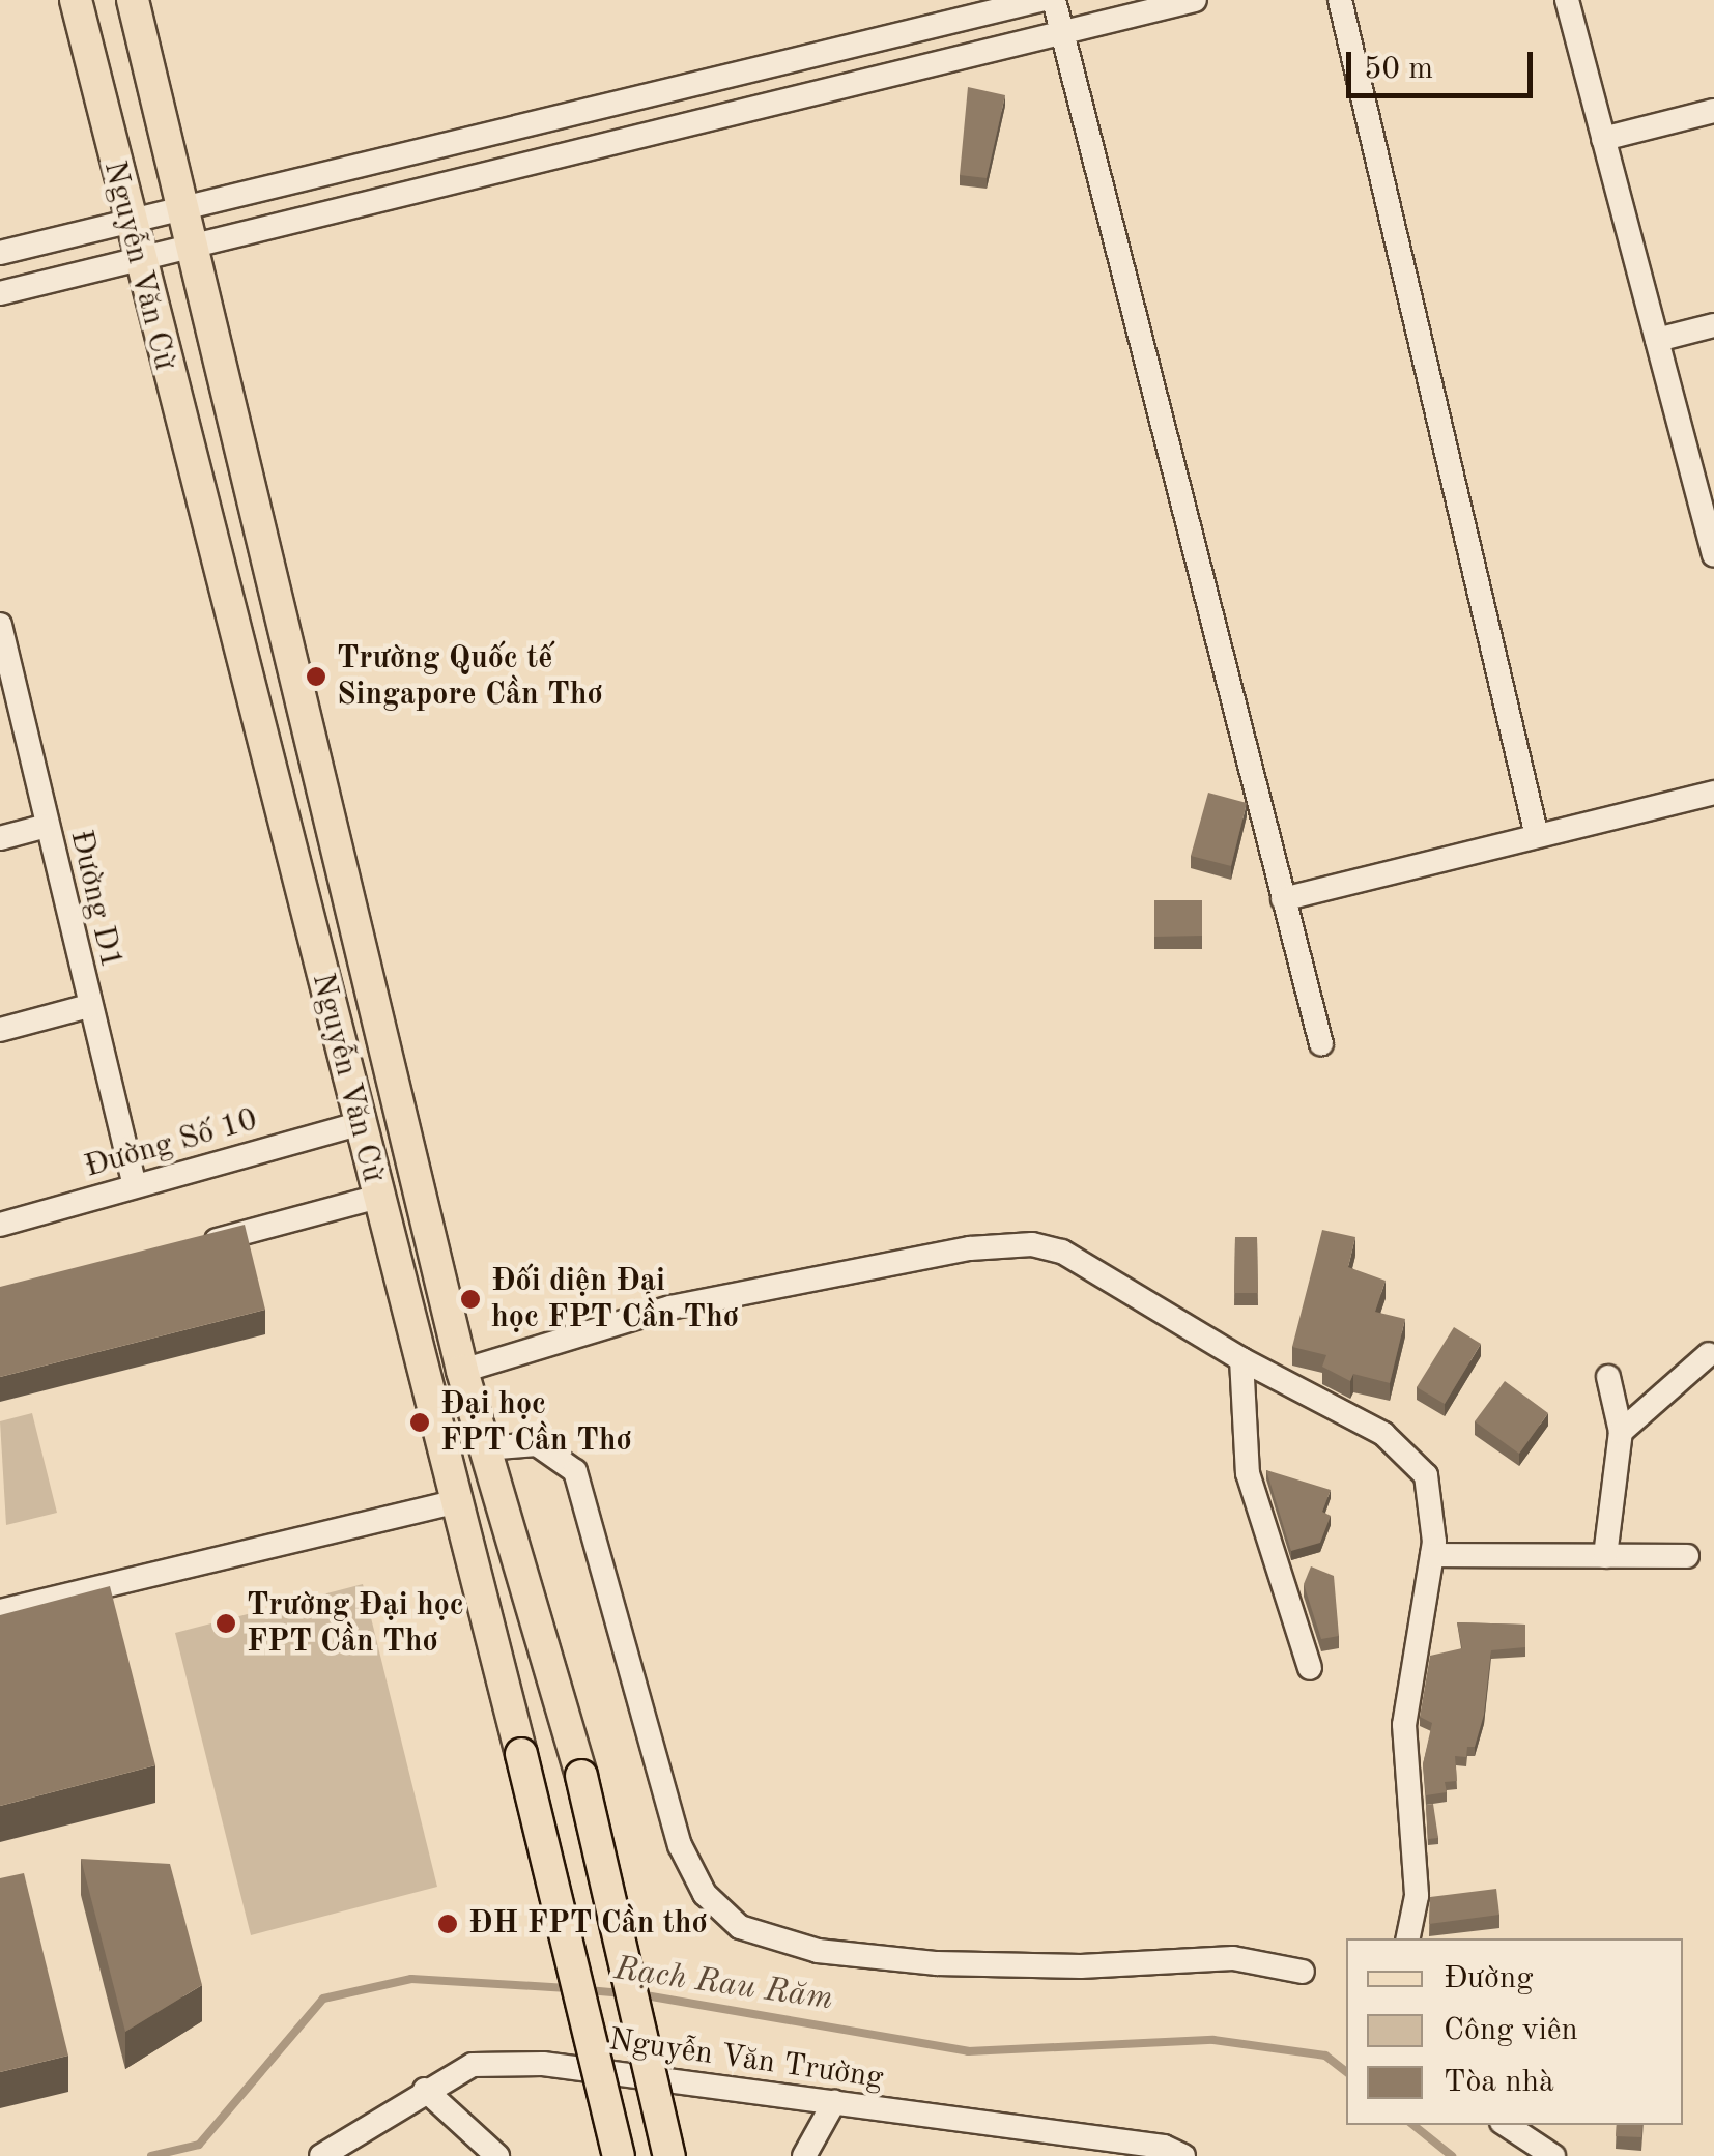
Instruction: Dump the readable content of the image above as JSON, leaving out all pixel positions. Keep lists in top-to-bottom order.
{
  "streets": {
    "main road": ["Nguyễn Văn Cừ"],
    "street": ["Đường D1", "Đường Số 10", "Nguyễn Văn Trường"]
  },
  "crossings": [
    ["Nguyễn Văn Cừ", "Đường Số 10"],
    ["Đường D1", "Đường Số 10"]
  ],
  "water": ["Rạch Rau Răm"],
  "places": [
    "Trường Quốc tế Singapore Cần Thơ",
    "Đối diện Đại học FPT Cần Thơ",
    "Đại học FPT Cần Thơ",
    "Trường Đại học FPT Cần Thơ",
    "ĐH FPT Cần thơ"
  ],
  "legend": ["Đường", "Công viên", "Tòa nhà"],
  "scale_bar": "50 m"
}
